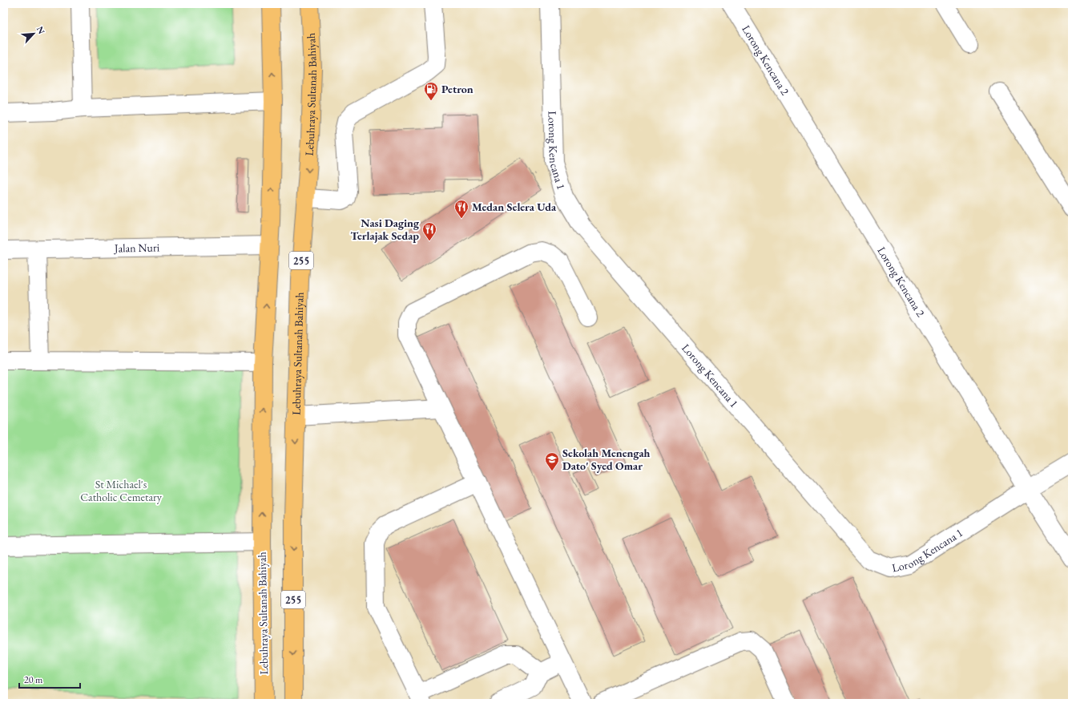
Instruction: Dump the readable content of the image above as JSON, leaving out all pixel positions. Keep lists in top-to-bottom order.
{
  "streets": {
    "main road": ["Lebuhraya Sultanah Bahiyah", "255"],
    "street": ["Lorong Kencana 2", "Lorong Kencana 1", "Jalan Nuri"]
  },
  "crossings": [
    ["Lorong Kencana 2", "Lorong Kencana 1"],
    ["Lebuhraya Sultanah Bahiyah", "Jalan Nuri"]
  ],
  "parks": ["St Michael's Catholic Cemetary"],
  "places": {
    "fuel station": ["Petron"],
    "restaurant": ["Medan Selera Uda", "Nasi Daging Terlajak Sedap"],
    "school or university": ["Sekolah Menengah Dato' Syed Omar"]
  },
  "scale_bar": "20 m",
  "north": "top right"
}
